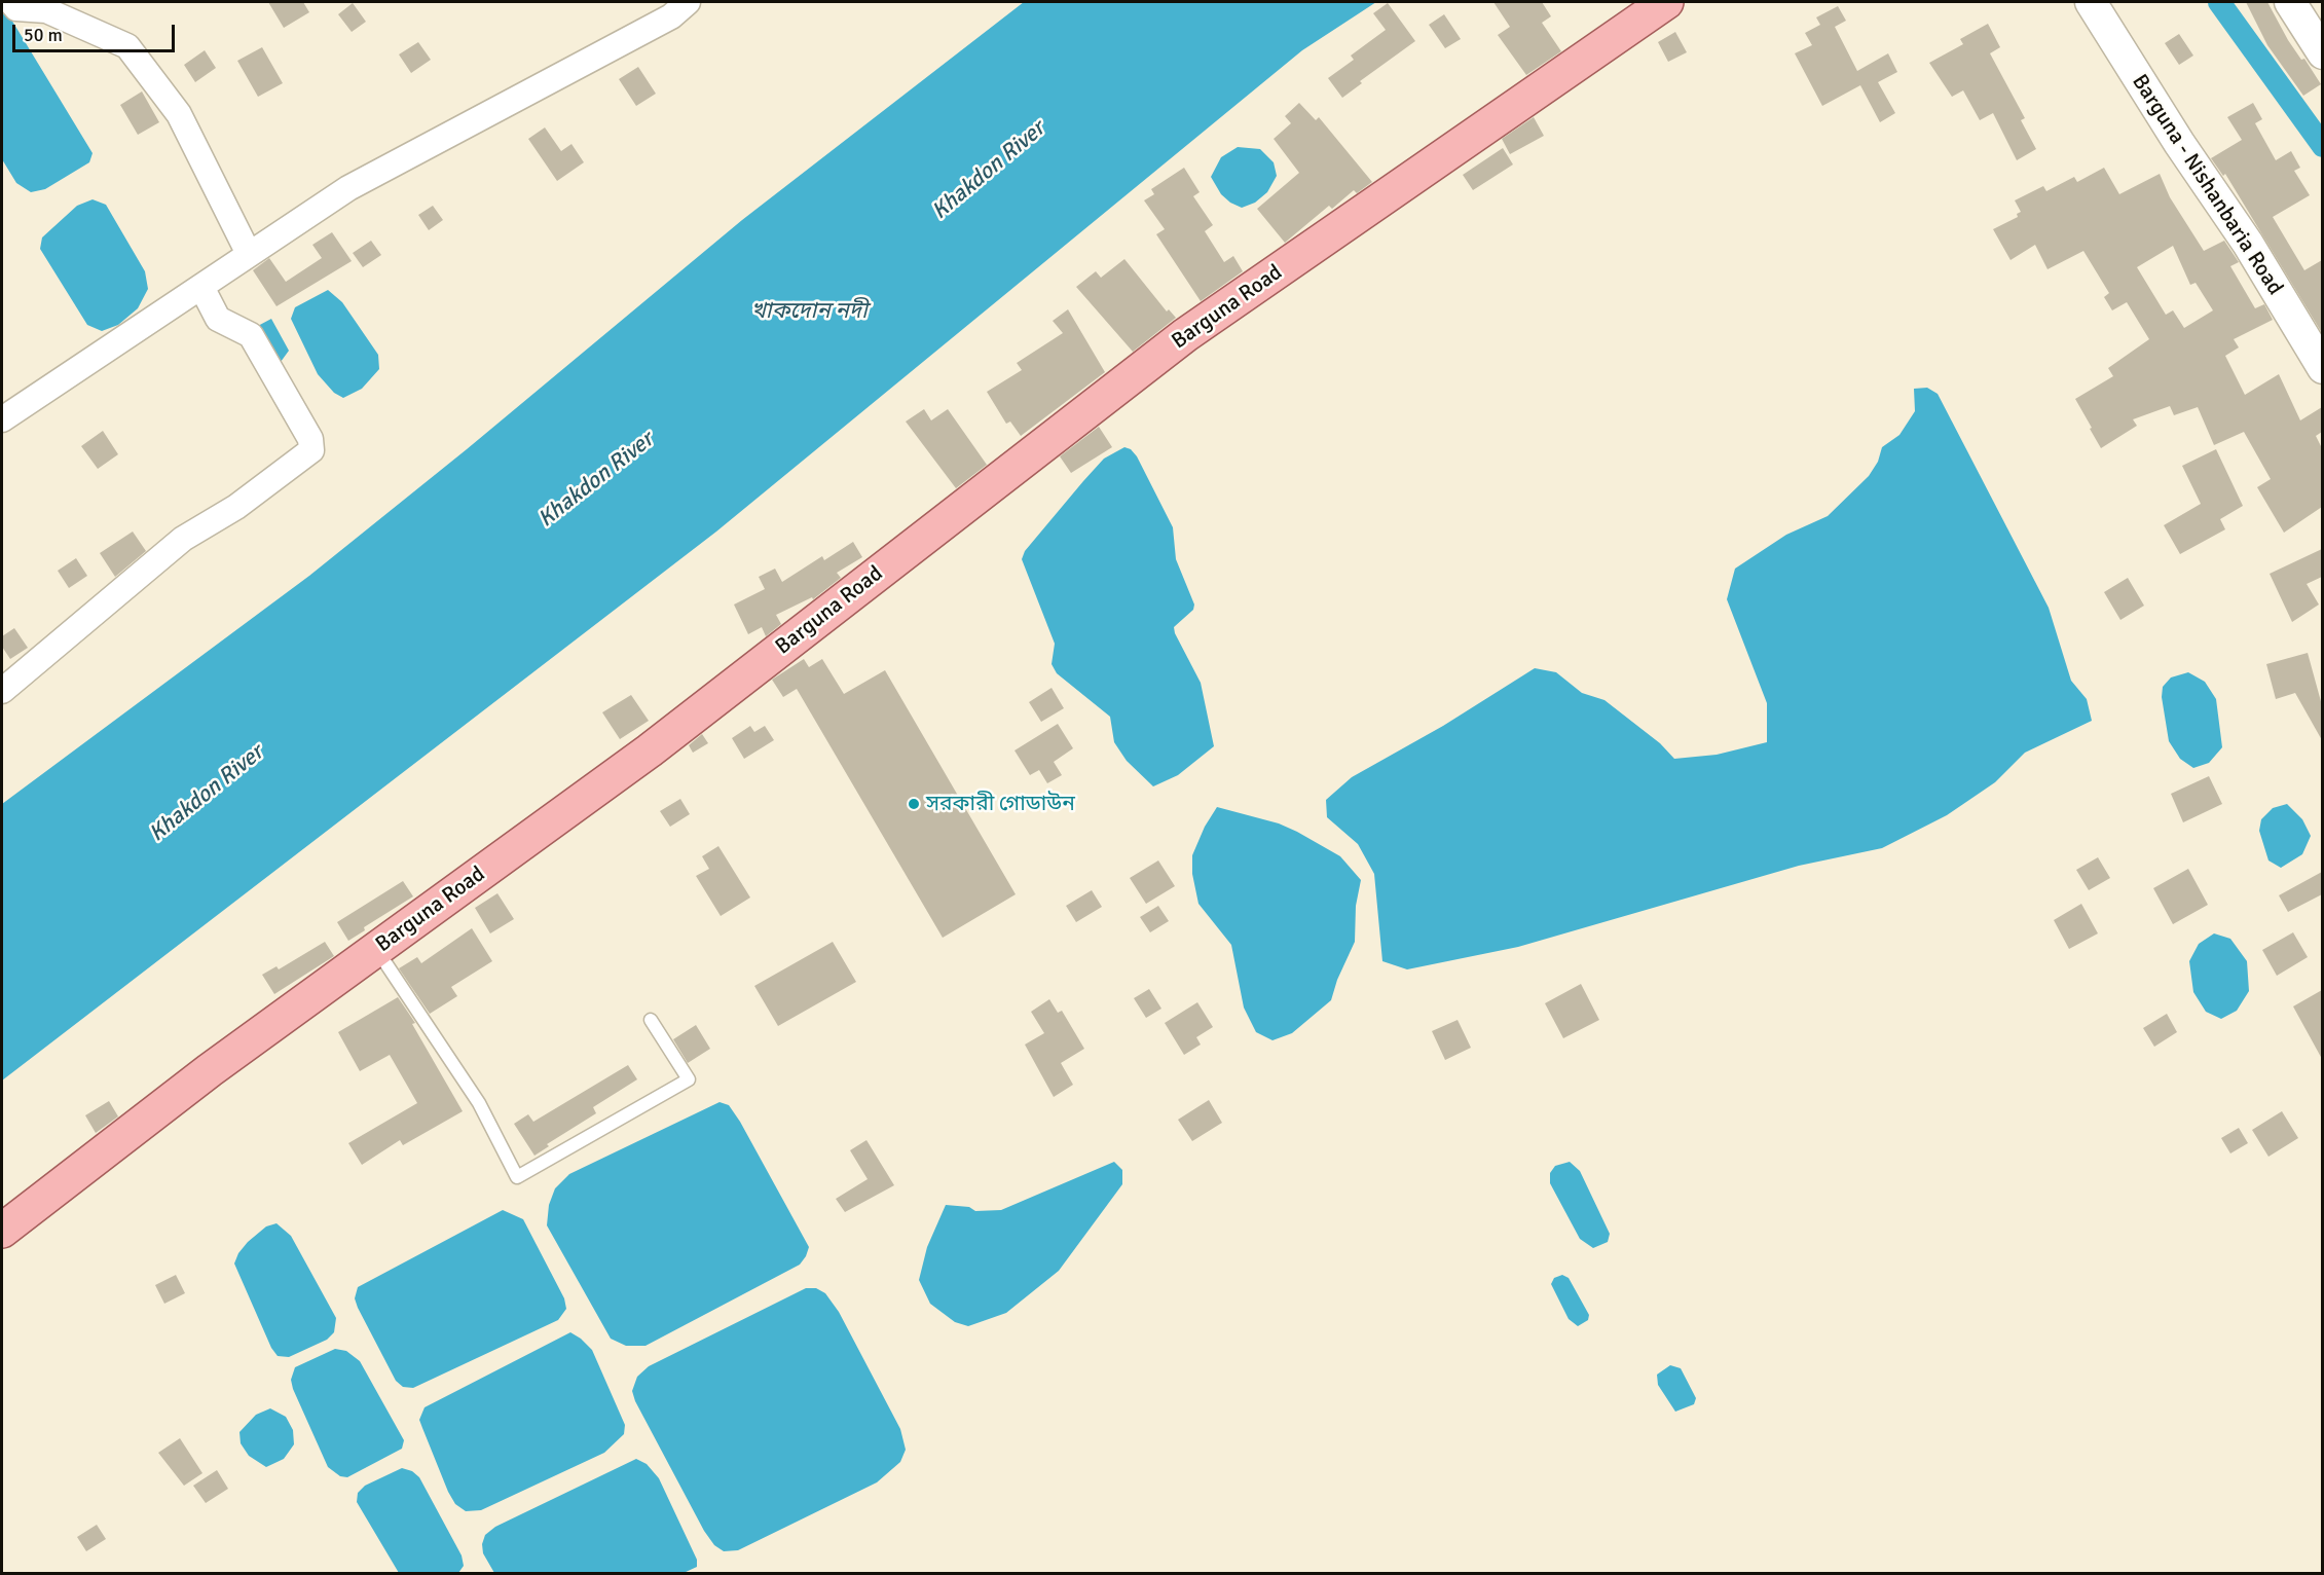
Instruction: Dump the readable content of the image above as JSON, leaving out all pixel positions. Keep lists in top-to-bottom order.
{
  "streets": {
    "main road": ["Barguna Road"],
    "street": ["Barguna - Nishanbaria Road"]
  },
  "water": ["Khakdon River", "খাকদোন নদী"],
  "places": ["সরকারী গোডাউন"],
  "scale_bar": "50 m"
}
